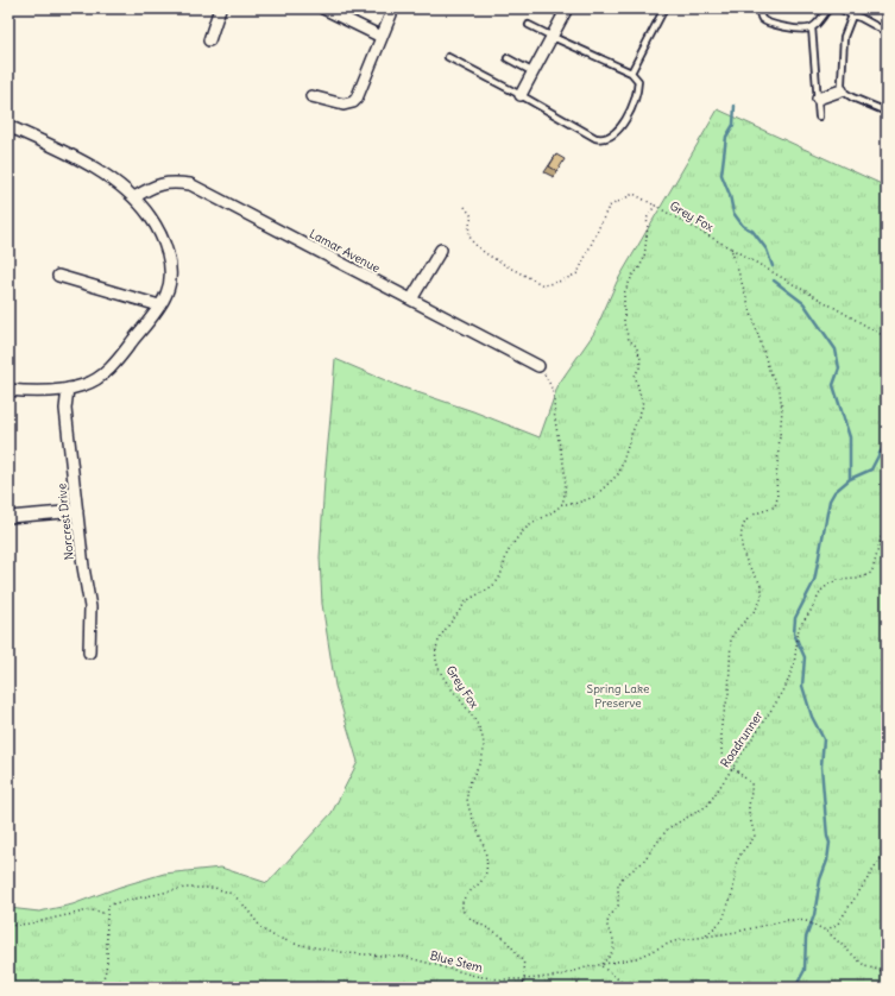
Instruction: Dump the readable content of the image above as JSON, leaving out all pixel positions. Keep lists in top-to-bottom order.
{
  "streets": {
    "street": ["Lamar Avenue", "Norcrest Drive"],
    "path": ["Grey Fox", "Roadrunner", "Blue Stem"]
  },
  "crossings": [
    ["Grey Fox", "Blue Stem"],
    ["Roadrunner", "Blue Stem"]
  ],
  "parks": ["Spring Lake Preserve"]
}
